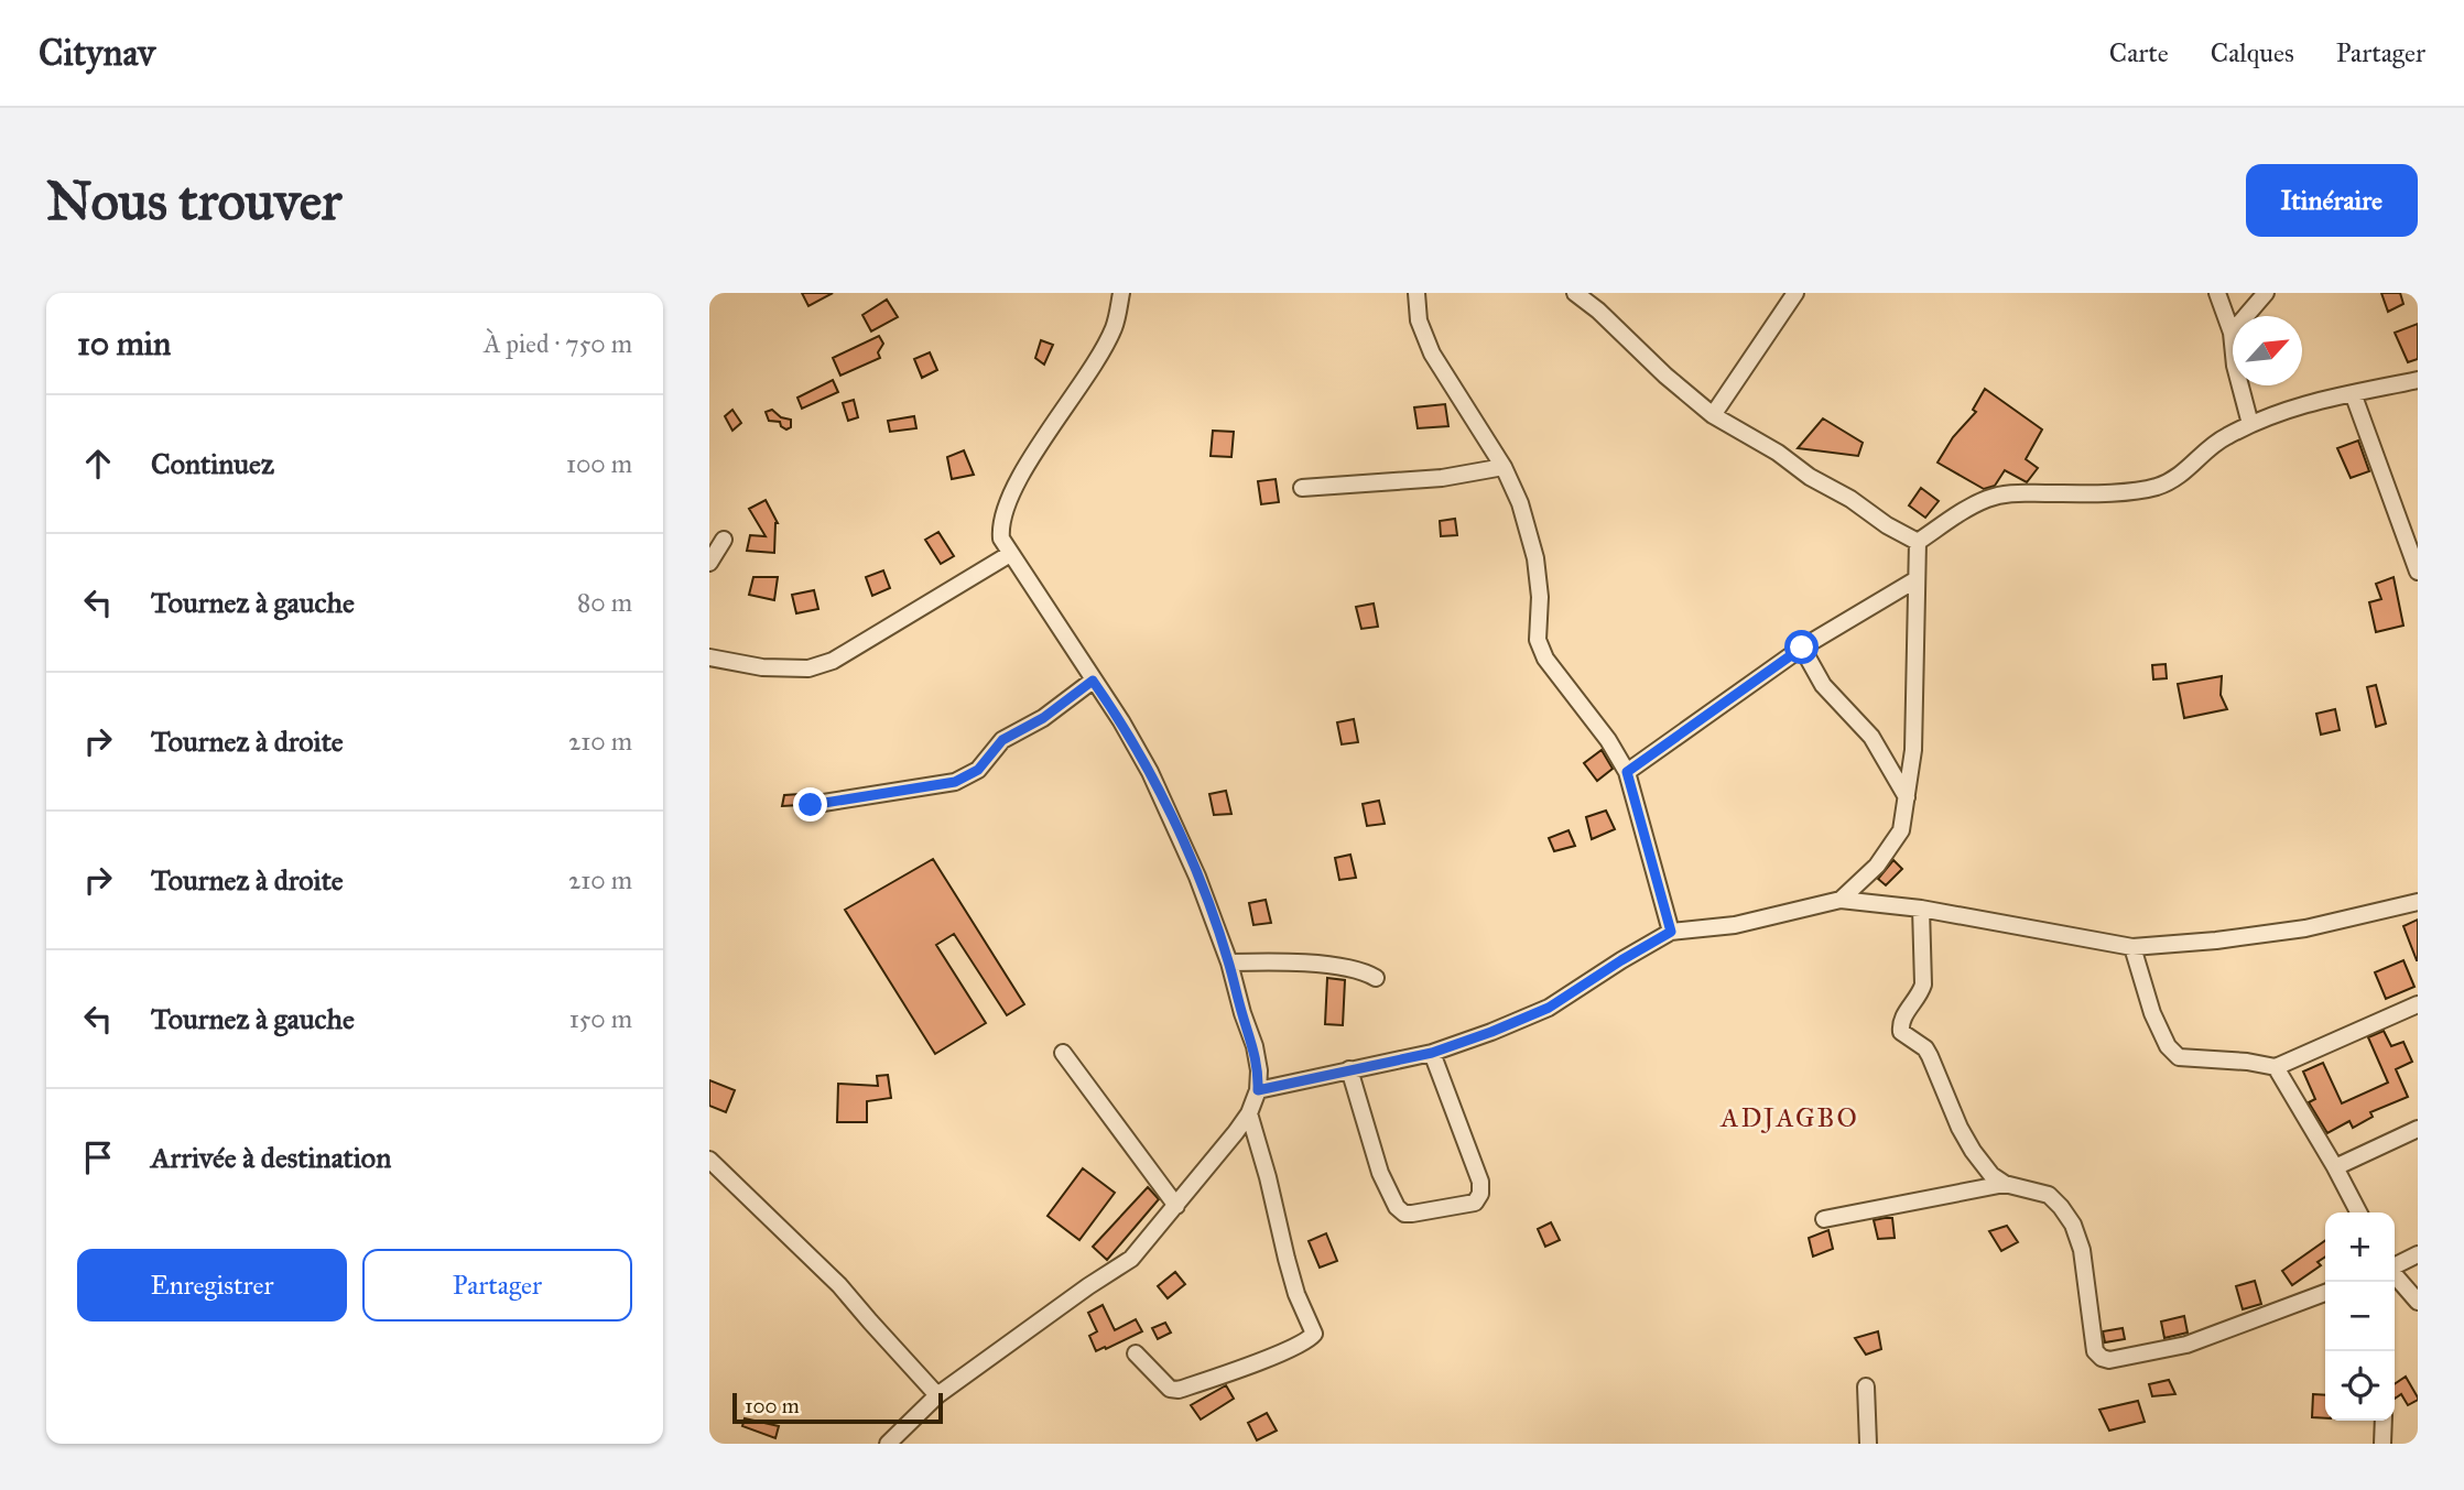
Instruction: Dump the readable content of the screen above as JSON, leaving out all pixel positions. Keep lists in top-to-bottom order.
{
  "districts": ["ADJAGBO"],
  "scale_bar": "100 m",
  "north": "top right",
  "page": {
    "header": "Citynav",
    "nav": ["Carte", "Calques", "Partager"],
    "buttons": [
      "Itinéraire",
      ["Enregistrer", "Partager"]
    ],
    "title": "Nous trouver",
    "heading": ["10 min", "À pied · 750 m"],
    "list": [
      ["Continuez", "100 m"],
      ["Tournez à gauche", "80 m"],
      ["Tournez à droite", "210 m"],
      ["Tournez à droite", "210 m"],
      ["Tournez à gauche", "150 m"],
      "Arrivée à destination"
    ],
    "map_buttons": ["+", "−"],
    "scale": "100 m"
  }
}
